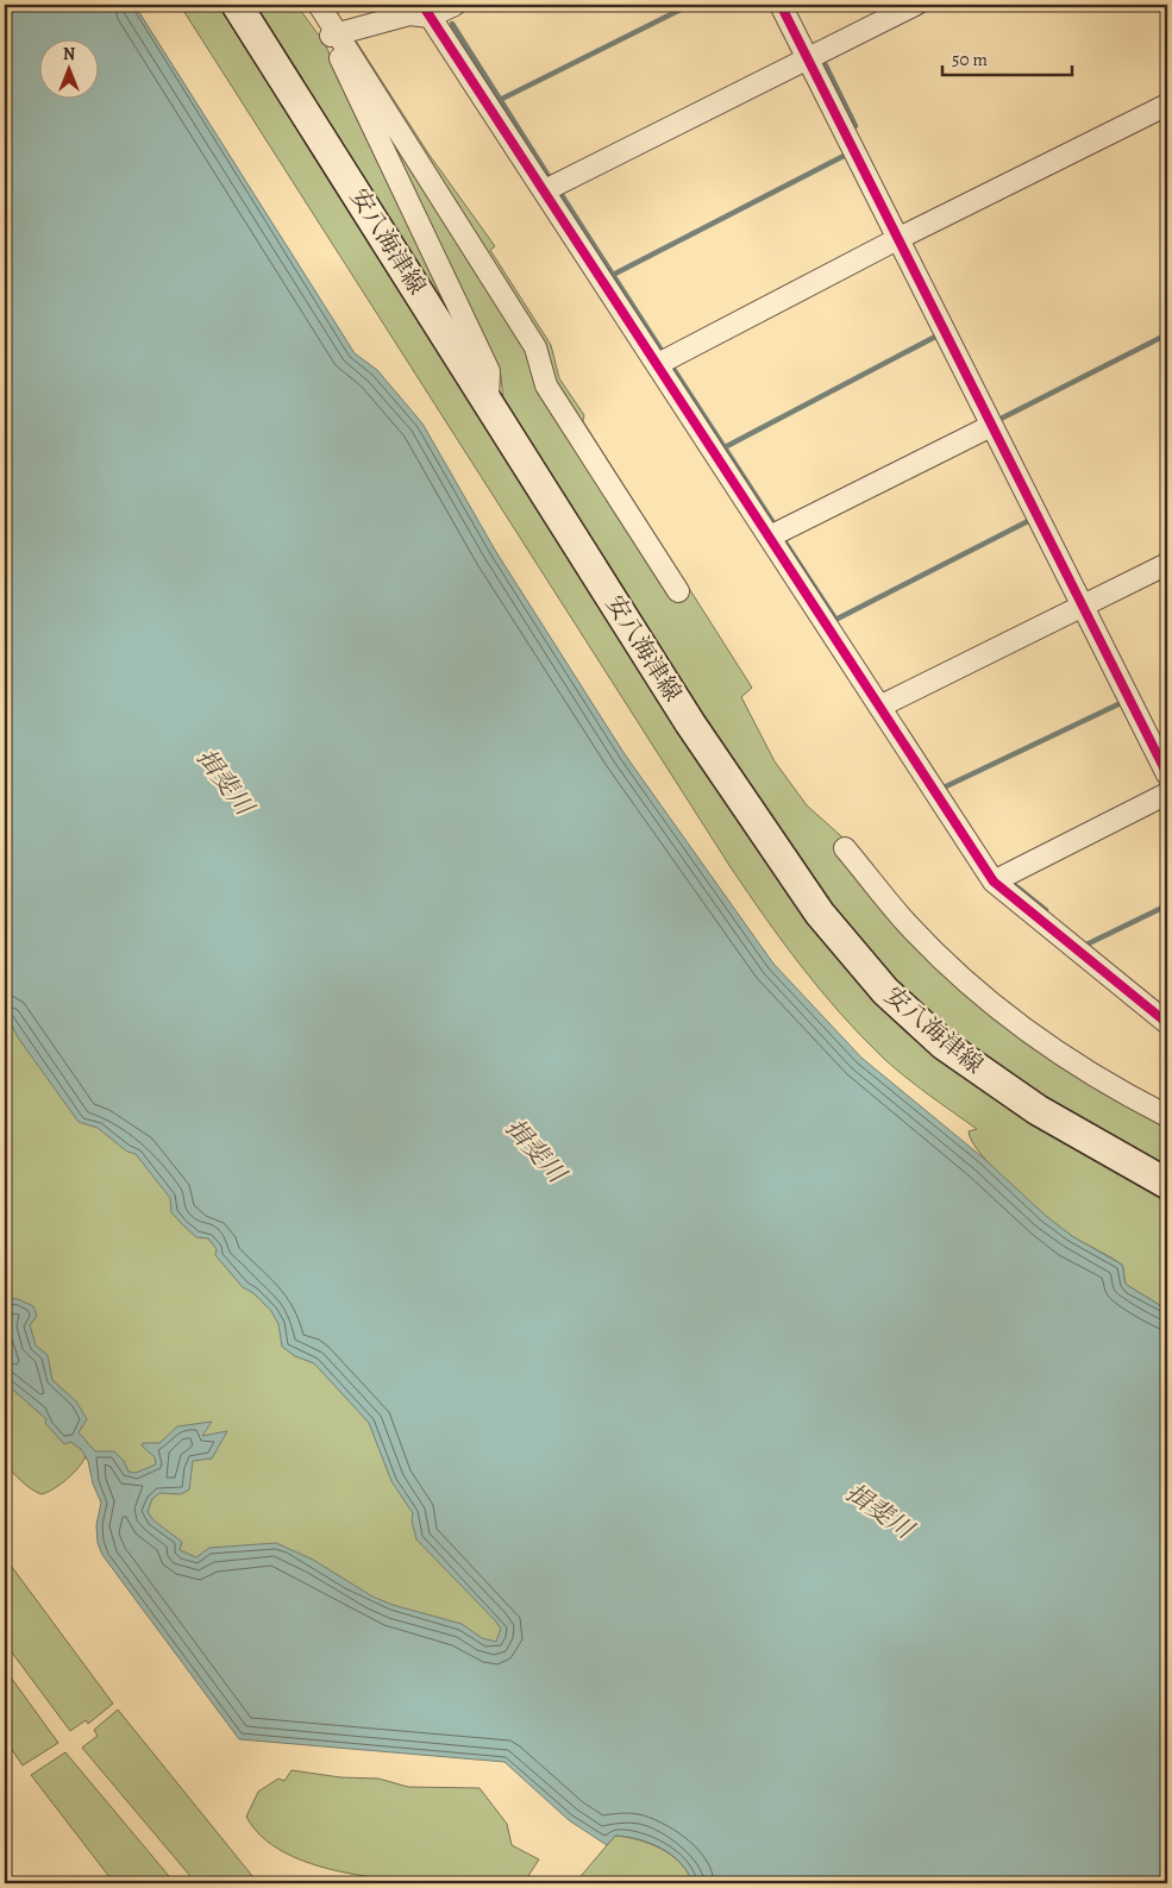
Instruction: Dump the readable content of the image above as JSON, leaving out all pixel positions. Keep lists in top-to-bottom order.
{
  "streets": {
    "main road": ["安八海津線"]
  },
  "water": ["揖斐川"],
  "scale_bar": "50 m",
  "north": "top"
}
